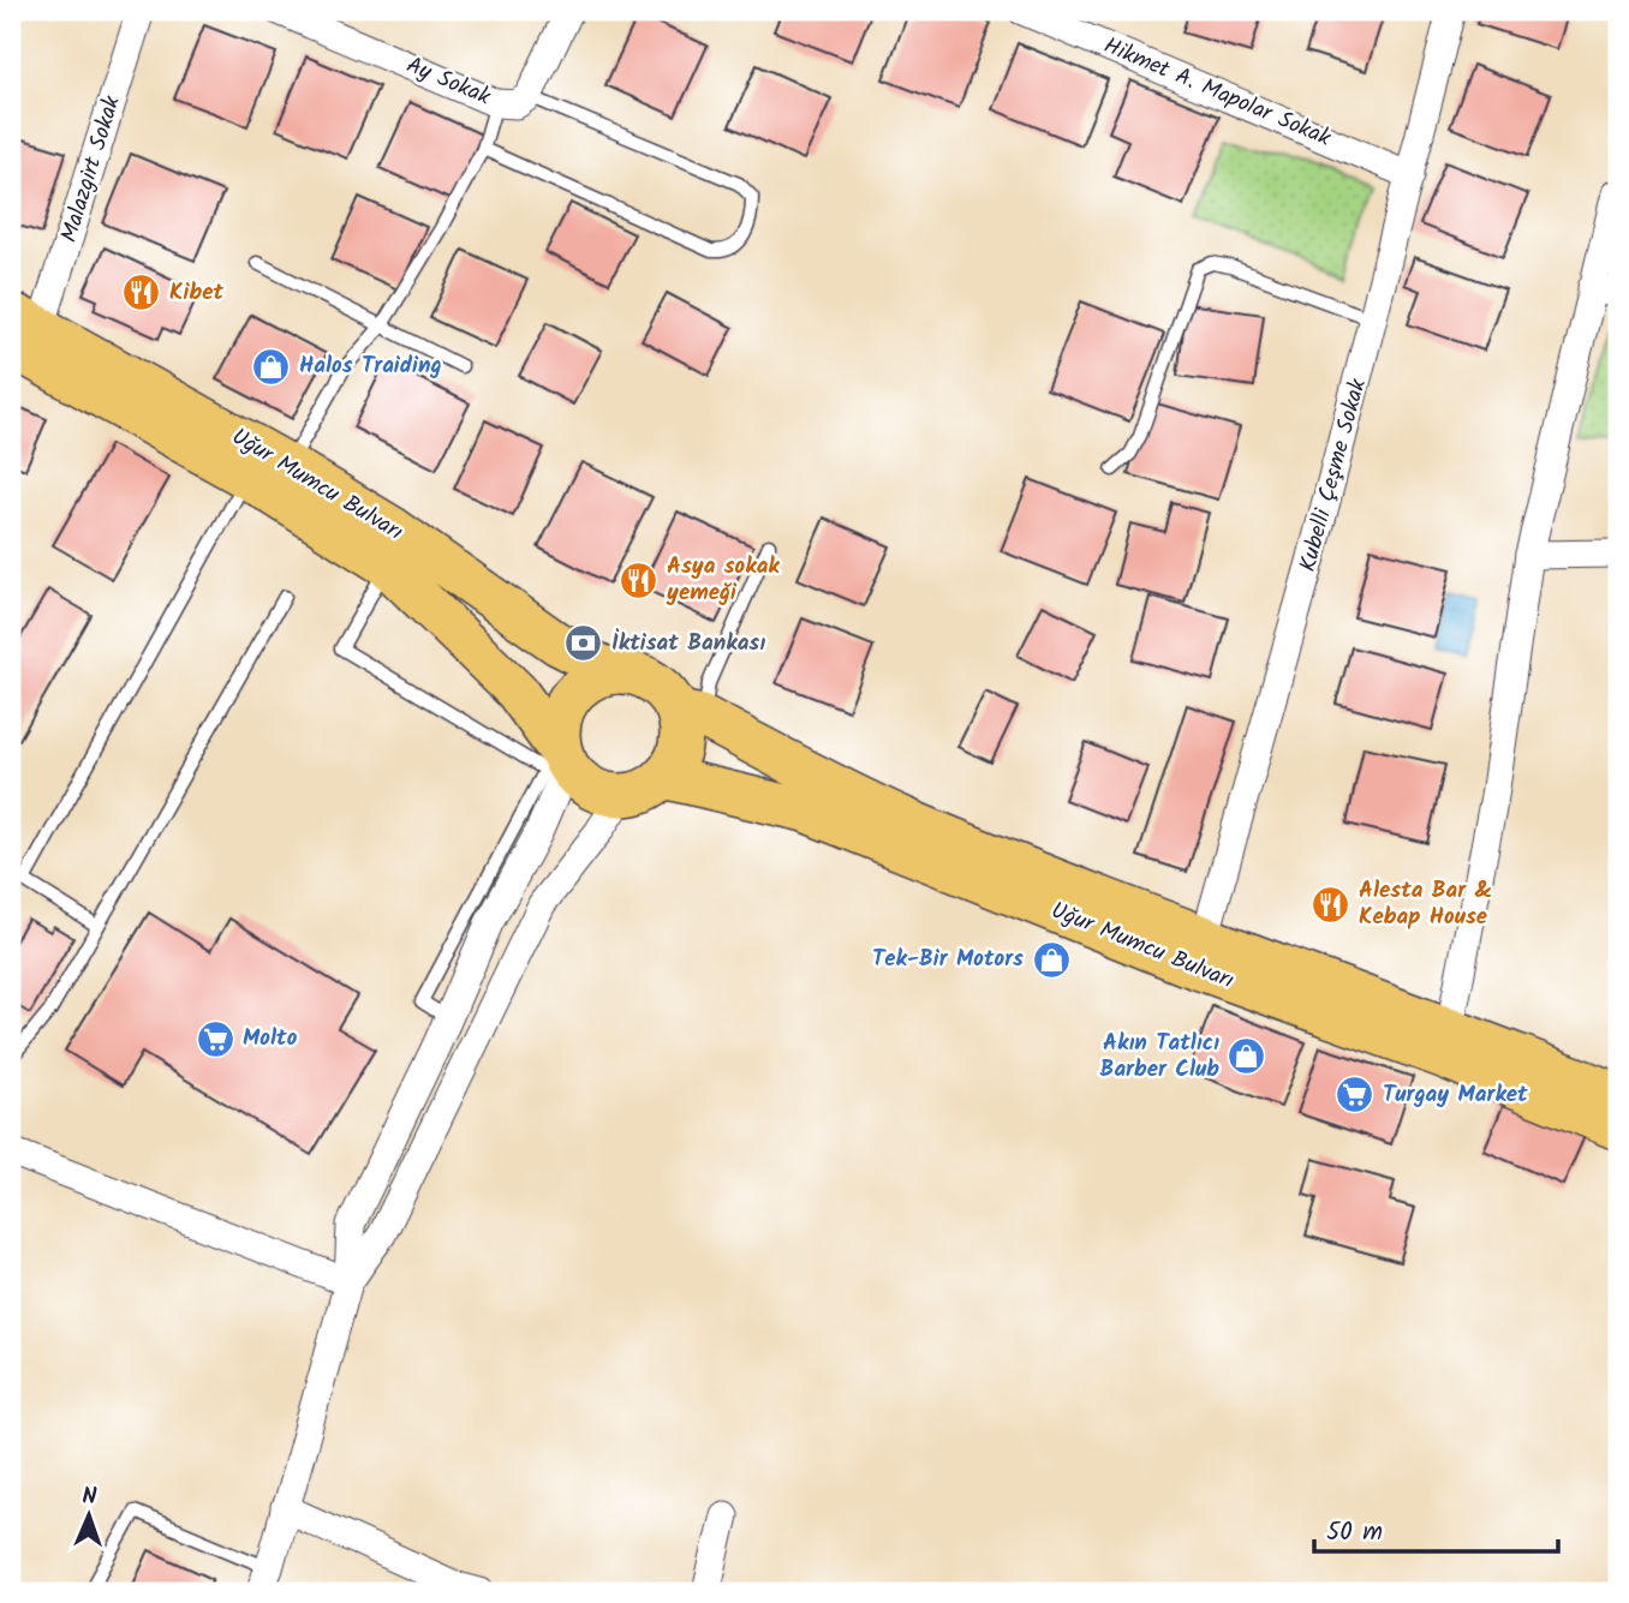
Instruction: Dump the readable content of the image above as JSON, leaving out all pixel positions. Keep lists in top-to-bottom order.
{
  "streets": {
    "main road": ["Uğur Mumcu Bulvarı"],
    "street": [
      "Ay Sokak",
      "Hikmet A. Mapolar Sokak",
      "Malazgirt Sokak",
      "Kubelli Çeşme Sokak"
    ]
  },
  "crossings": [
    ["Hikmet A. Mapolar Sokak", "Kubelli Çeşme Sokak"],
    ["Malazgirt Sokak", "Uğur Mumcu Bulvarı"],
    ["Kubelli Çeşme Sokak", "Uğur Mumcu Bulvarı"]
  ],
  "places": {
    "restaurant": ["Kibet", "Asya sokak yemeği", "Alesta Bar & Kebap House"],
    "shop": ["Halos Traiding", "Tek-Bir Motors", "Akın Tatlıcı Barber Club"],
    "bank": ["İktisat Bankası"],
    "supermarket": ["Molto", "Turgay Market"]
  },
  "scale_bar": "50 m",
  "north": "top"
}
